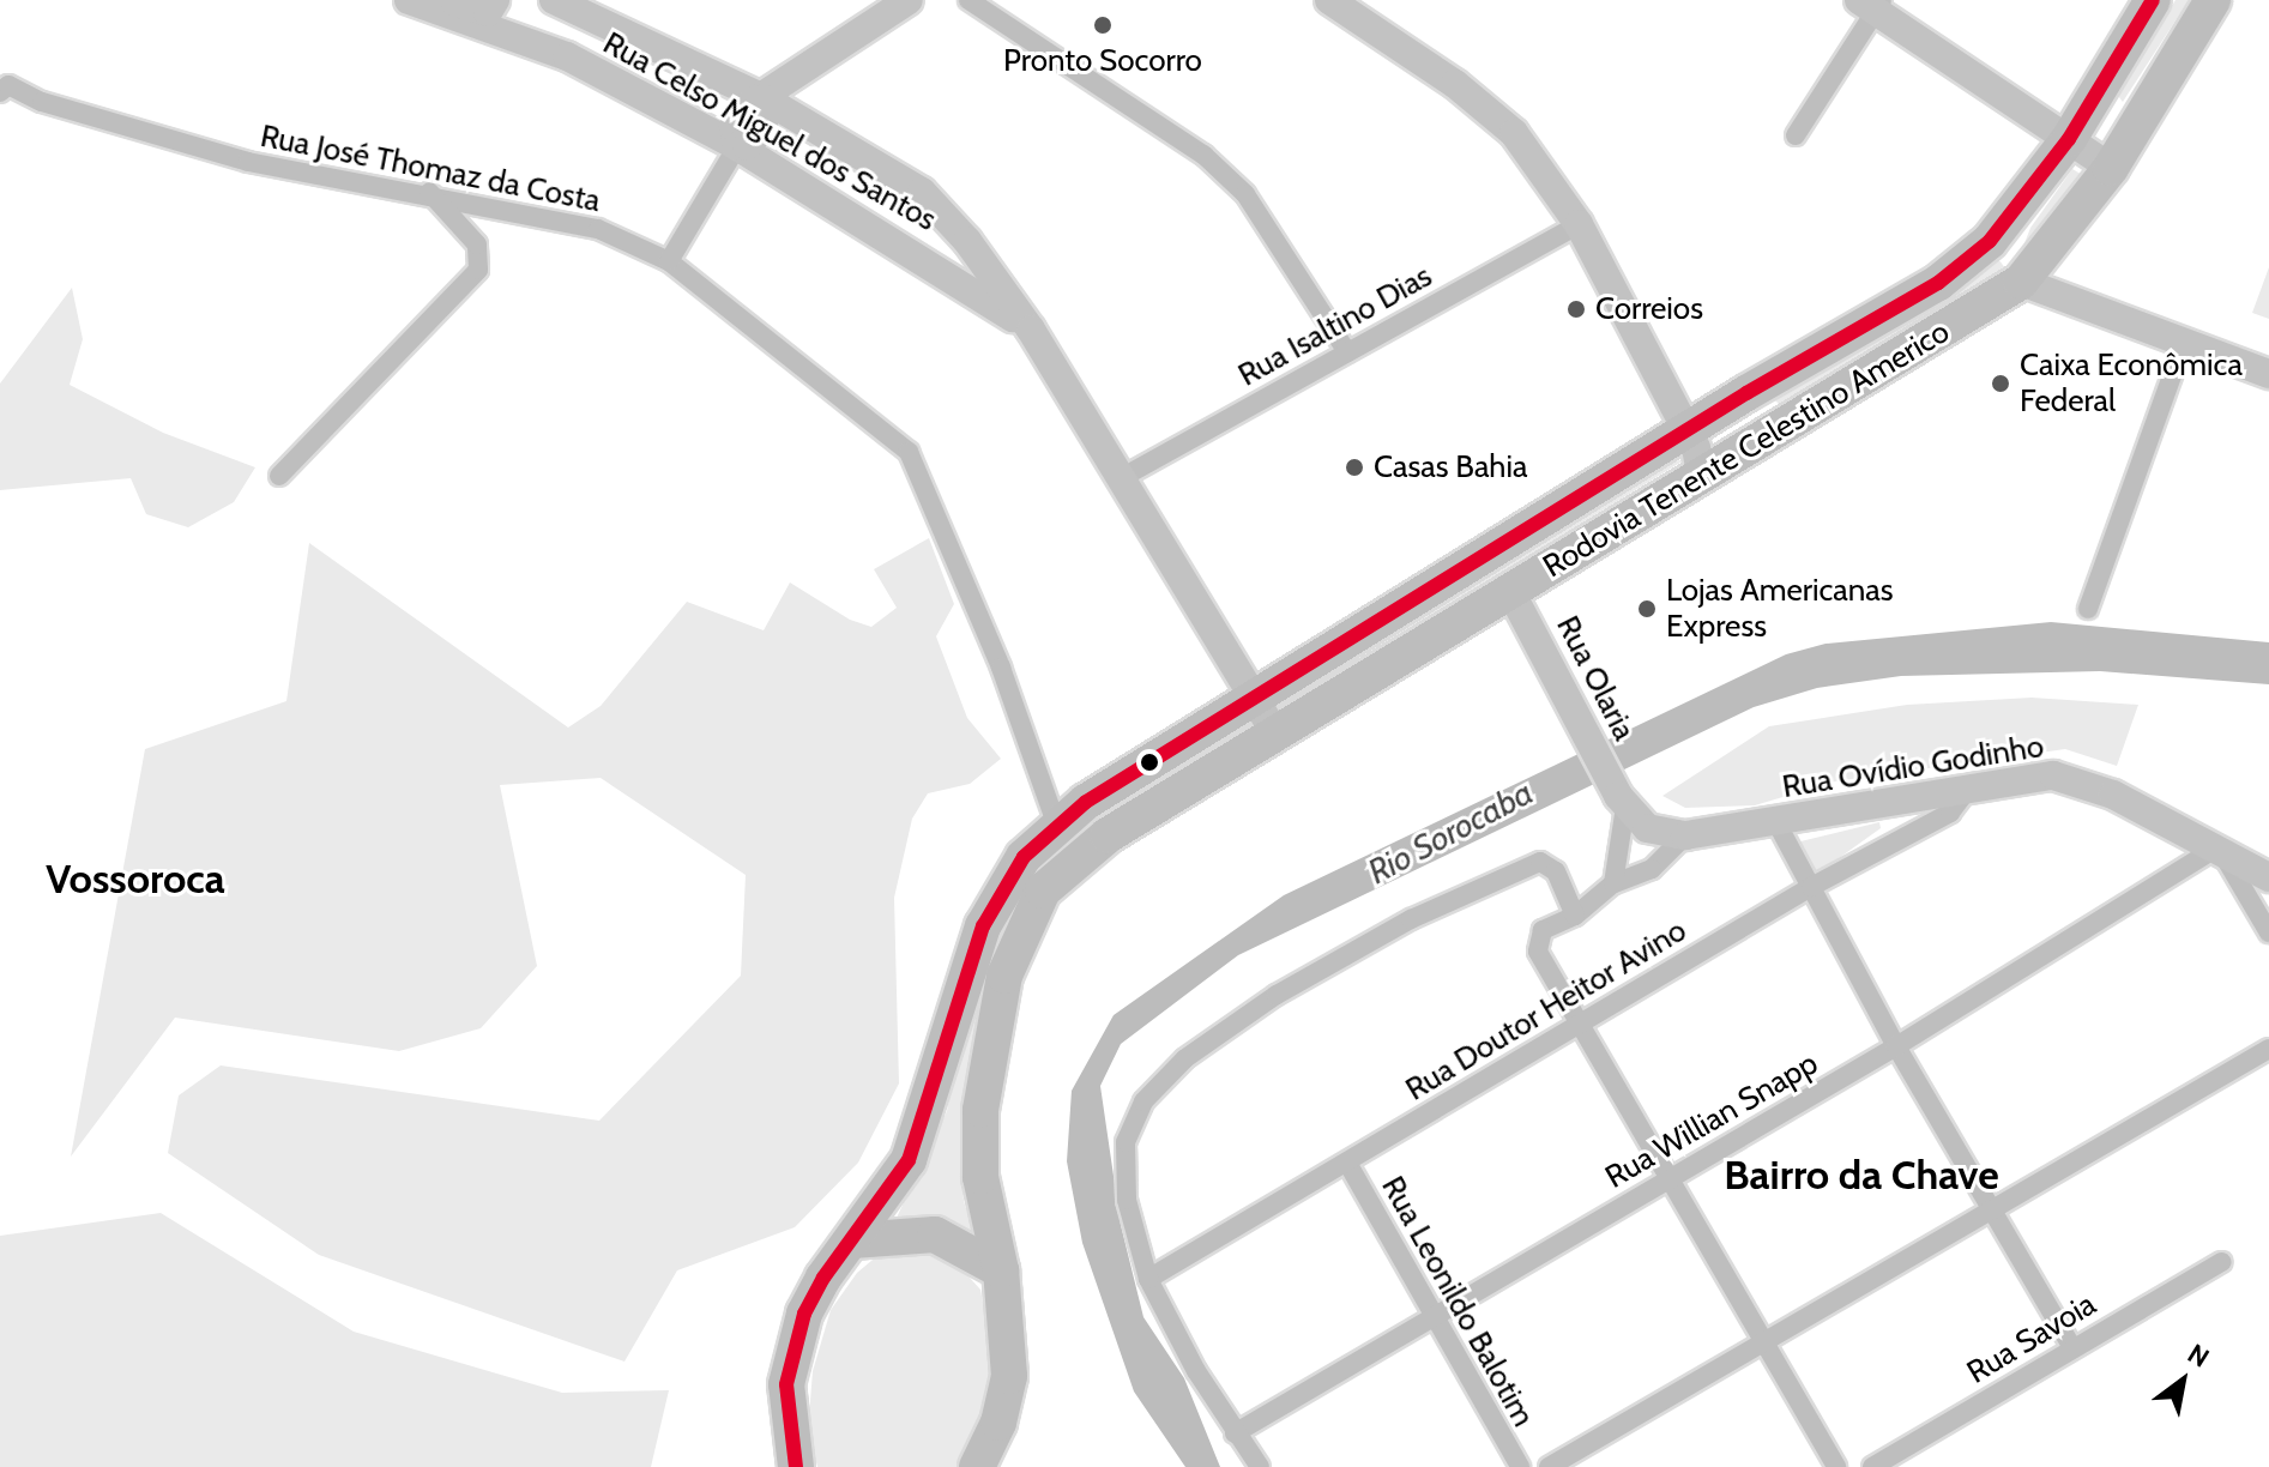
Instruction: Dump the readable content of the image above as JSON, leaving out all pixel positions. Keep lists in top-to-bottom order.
{
  "streets": {
    "highway": ["Rodovia Tenente Celestino Americo"],
    "main road": ["Rua Celso Miguel dos Santos", "Rua Olaria", "Rua Ovídio Godinho"],
    "street": [
      "Rua José Thomaz da Costa",
      "Rua Isaltino Dias",
      "Rua Doutor Heitor Avino",
      "Rua Willian Snapp",
      "Rua Leonildo Balotim",
      "Rua Savoia"
    ]
  },
  "crossings": [
    ["Rua Celso Miguel dos Santos", "Rua Isaltino Dias"],
    ["Rua Celso Miguel dos Santos", "Rodovia Tenente Celestino Americo"],
    ["Rodovia Tenente Celestino Americo", "Rua Olaria"],
    ["Rua Olaria", "Rua Ovídio Godinho"],
    ["Rua Ovídio Godinho", "Rua Doutor Heitor Avino"],
    ["Rua Ovídio Godinho", "Rua Willian Snapp"],
    ["Rua Doutor Heitor Avino", "Rua Leonildo Balotim"],
    ["Rua Willian Snapp", "Rua Leonildo Balotim"]
  ],
  "districts": ["Vossoroca", "Bairro da Chave"],
  "water": ["Rio Sorocaba"],
  "places": [
    "Pronto Socorro",
    "Correios",
    "Caixa Econômica Federal",
    "Casas Bahia",
    "Lojas Americanas Express"
  ],
  "north": "top right"
}
